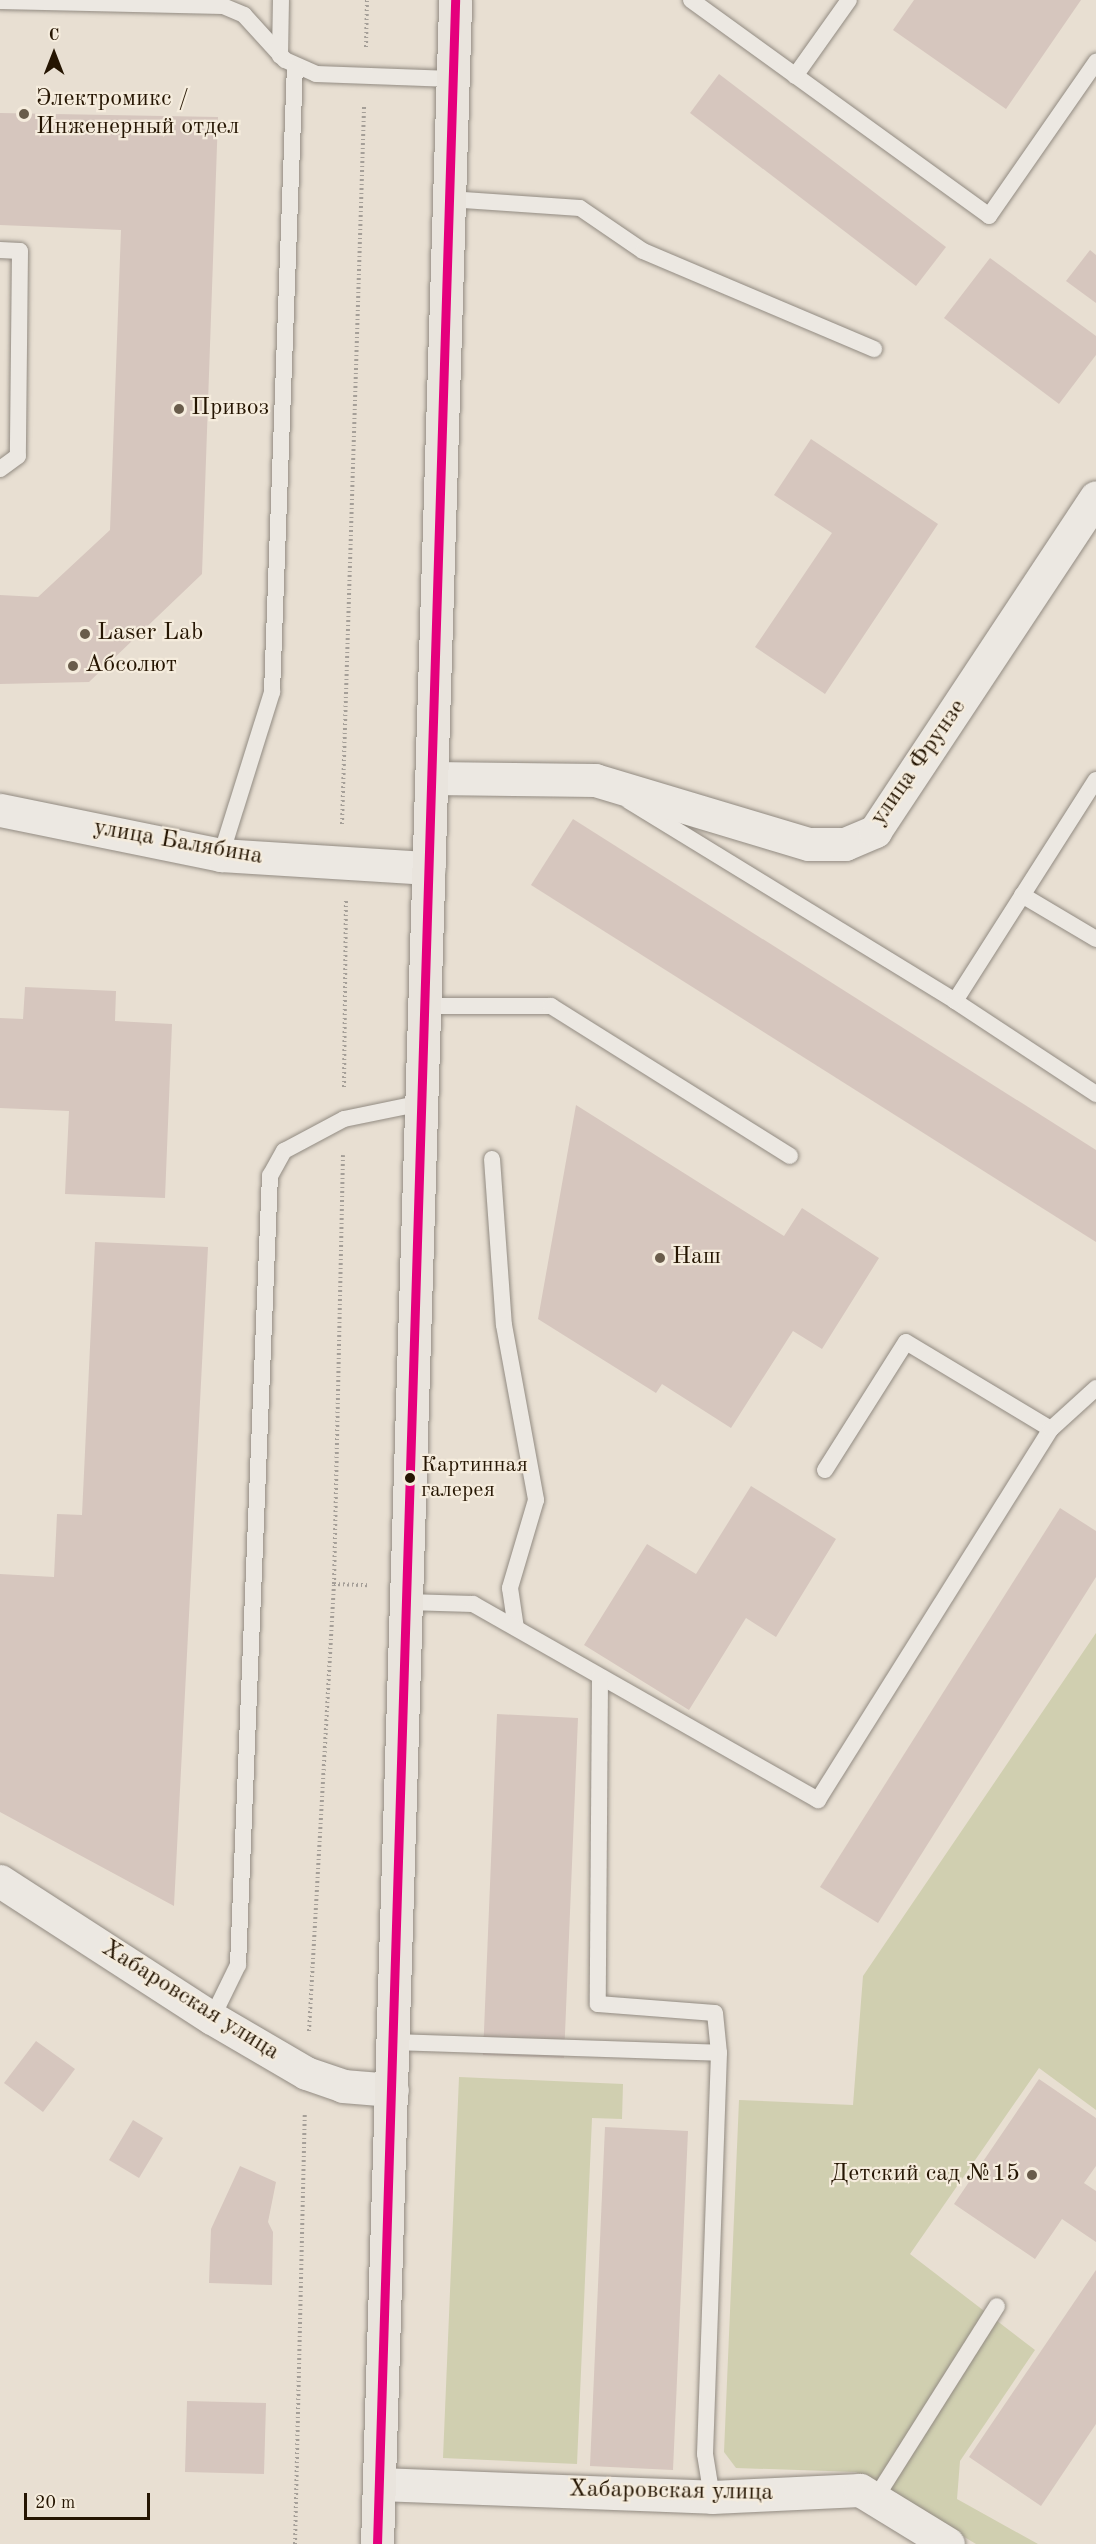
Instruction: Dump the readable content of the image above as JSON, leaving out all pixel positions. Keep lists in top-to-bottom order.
{
  "streets": {
    "street": ["улица Фрунзе", "улица Балябина", "Хабаровская улица"]
  },
  "places": [
    "Электромикс / Инженерный отдел",
    "Привоз",
    "Laser Lab",
    "Абсолют",
    "Наш",
    "Картинная галерея",
    "Детский сад №15"
  ],
  "scale_bar": "20 m",
  "north": "top"
}
